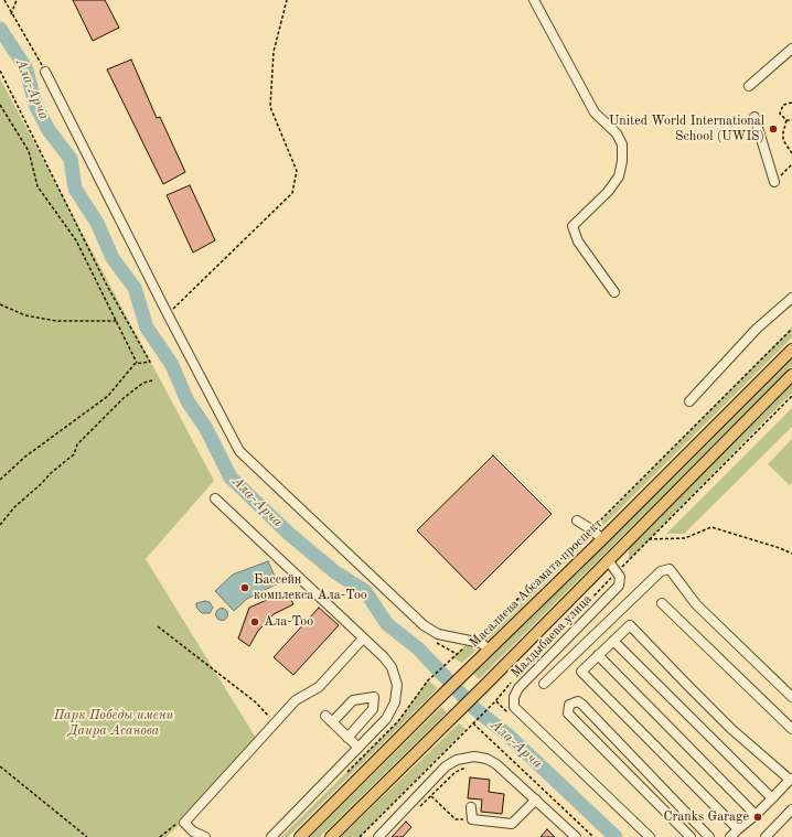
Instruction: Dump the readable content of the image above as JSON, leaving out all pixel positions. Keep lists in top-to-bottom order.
{
  "streets": {
    "main road": ["Масалиева Абсамата проспект"],
    "street": ["Малдыбаева улица"]
  },
  "water": ["Ала-Арча"],
  "parks": ["Парк Победы имени Даира Асанова"],
  "places": [
    "United World International School (UWIS)",
    "Бассейн комплекса Ала-Тоо",
    "Ала-Тоо",
    "Cranks Garage"
  ]
}
